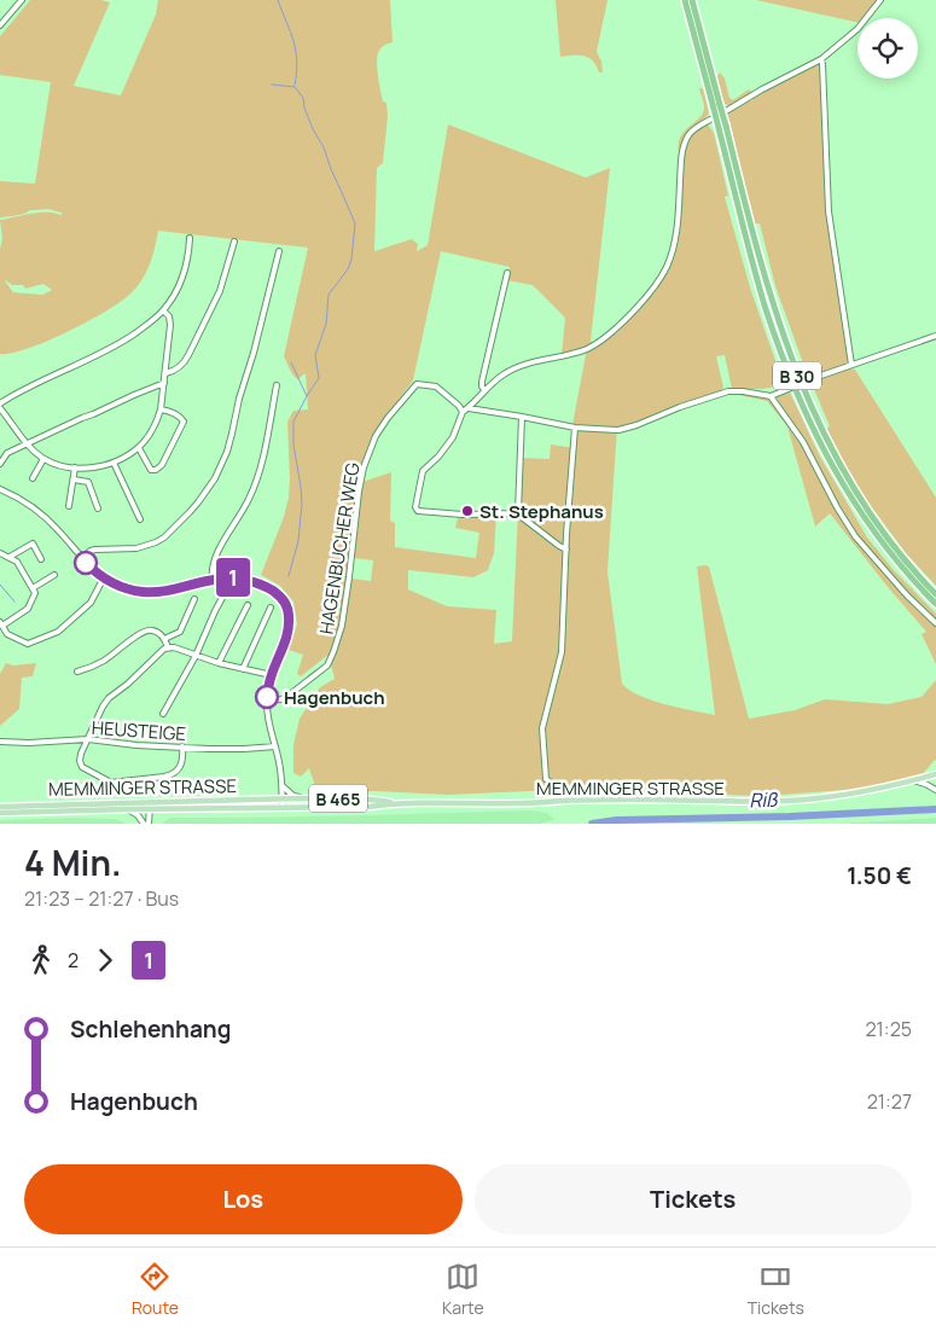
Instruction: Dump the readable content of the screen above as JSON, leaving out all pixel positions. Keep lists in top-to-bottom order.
{
  "streets": {
    "highway": ["B 30"],
    "main road": ["MEMMINGER STRASSE", "B 465"],
    "street": ["HAGENBUCHER WEG", "HEUSTEIGE"]
  },
  "water": ["Riß"],
  "places": ["St. Stephanus", "Hagenbuch"],
  "lines": ["bus line 1"],
  "page": {
    "on_map": "1",
    "heading": ["4 Min.", "21:23 – 21:27 · Bus", "1.50 €"],
    "legs": ["2", "1"],
    "list": [
      {
        "name": "Schlehenhang",
        "value": "21:25"
      },
      {
        "name": "Hagenbuch",
        "value": "21:27"
      }
    ],
    "buttons": ["Los", "Tickets"],
    "tabs": ["Route", "Karte", "Tickets"]
  }
}
